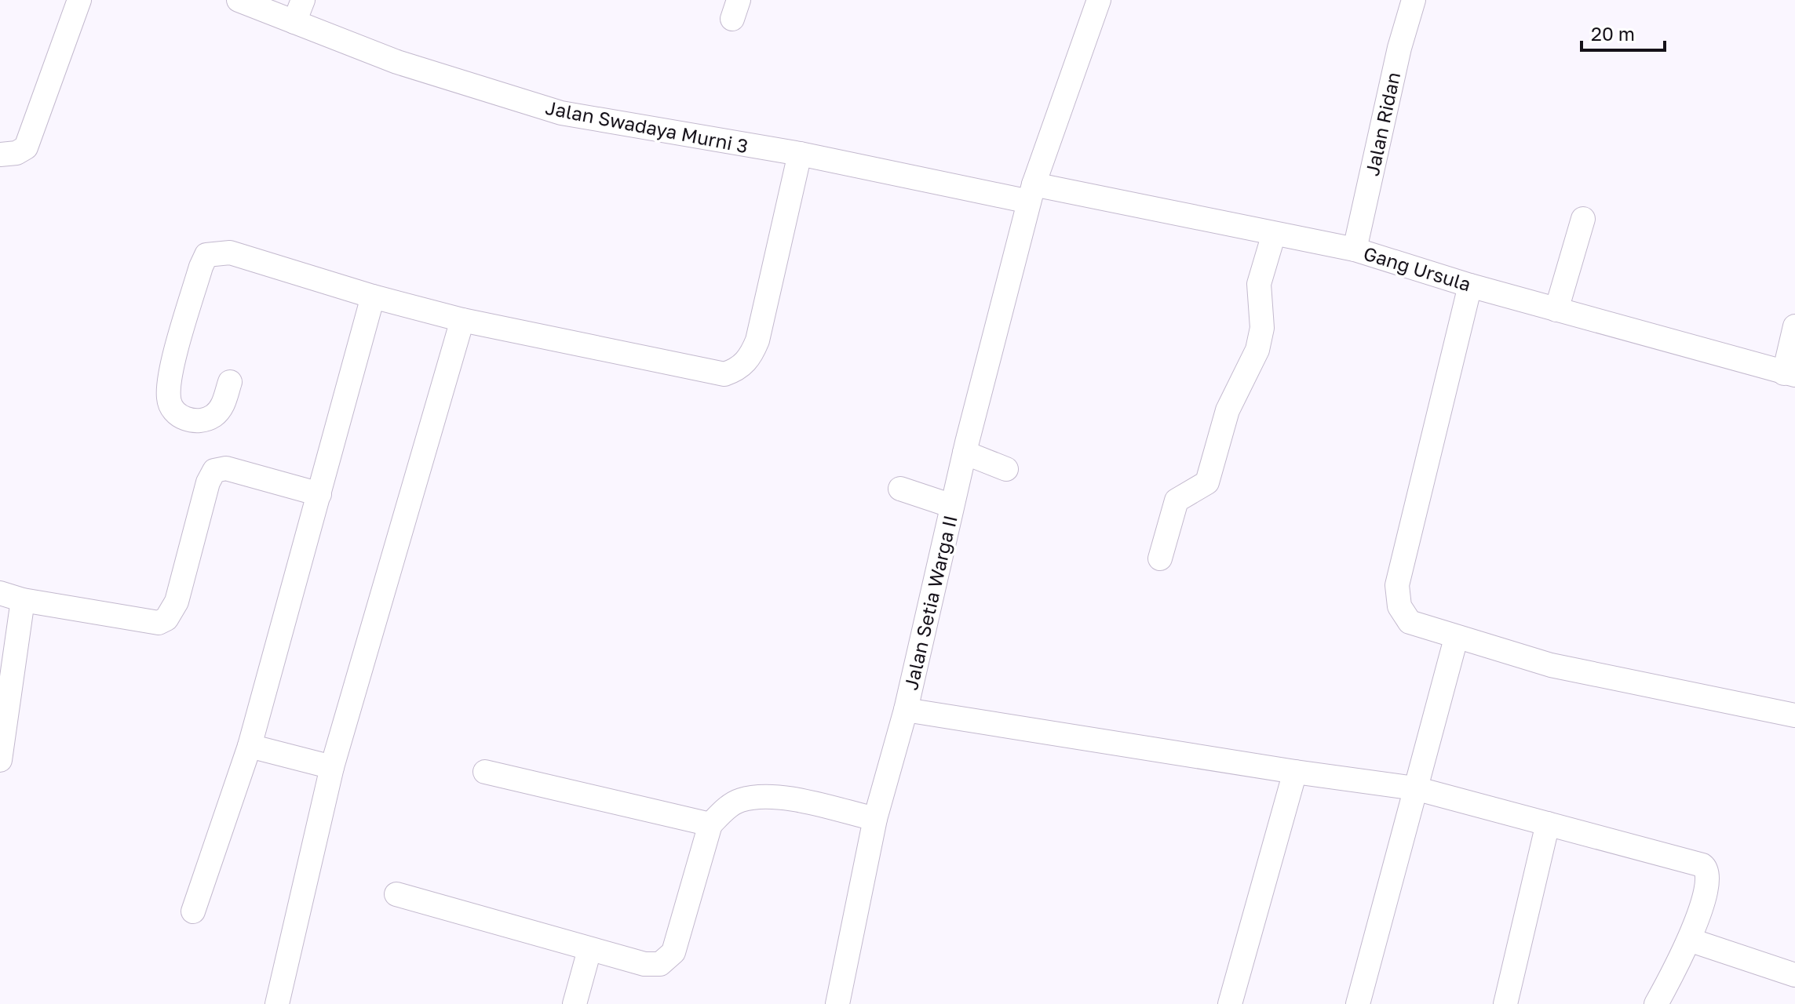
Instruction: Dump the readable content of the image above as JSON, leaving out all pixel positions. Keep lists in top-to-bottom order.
{
  "streets": {
    "street": [
      "Jalan Ridan",
      "Jalan Swadaya Murni 3",
      "Gang Ursula",
      "Jalan Setia Warga II"
    ]
  },
  "crossings": [
    ["Jalan Ridan", "Gang Ursula"],
    ["Jalan Swadaya Murni 3", "Gang Ursula"],
    ["Jalan Swadaya Murni 3", "Jalan Setia Warga II"],
    ["Gang Ursula", "Jalan Setia Warga II"]
  ],
  "scale_bar": "20 m"
}
